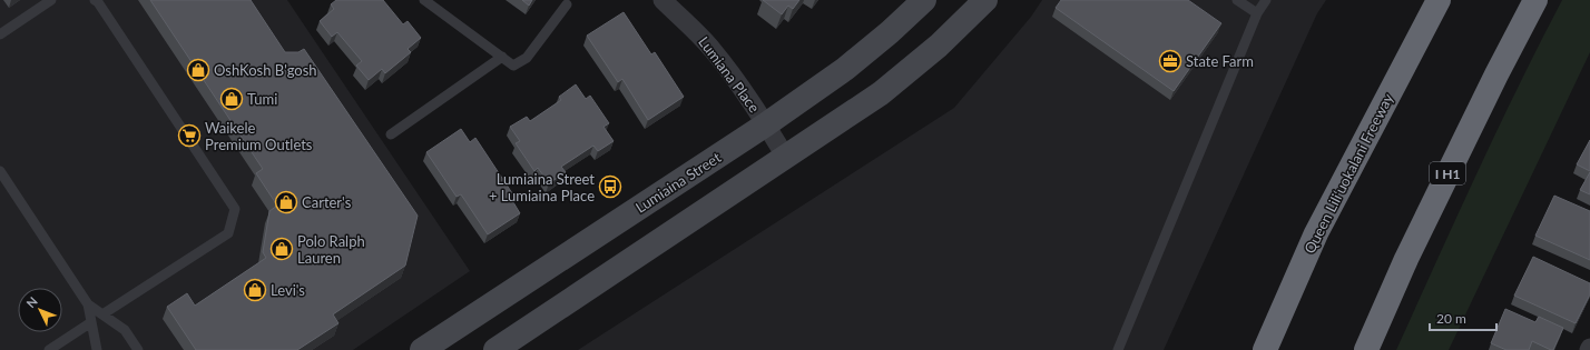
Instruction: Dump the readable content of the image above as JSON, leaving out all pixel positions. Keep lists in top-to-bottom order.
{
  "streets": {
    "highway": ["Queen Liliʻuokalani Freeway", "I H1"],
    "main road": ["Lumiaina Street"],
    "street": ["Lumiana Place"]
  },
  "crossings": [
    ["Lumiana Place", "Lumiaina Street"]
  ],
  "places": {
    "office": ["State Farm"],
    "shop": [
      "OshKosh B'gosh",
      "Tumi",
      "Carter's",
      "Polo Ralph Lauren",
      "Levi's"
    ],
    "supermarket": ["Waikele Premium Outlets"],
    "bus stop": ["Lumiaina Street + Lumiaina Place"]
  },
  "scale_bar": "20 m",
  "north": "top left"
}
